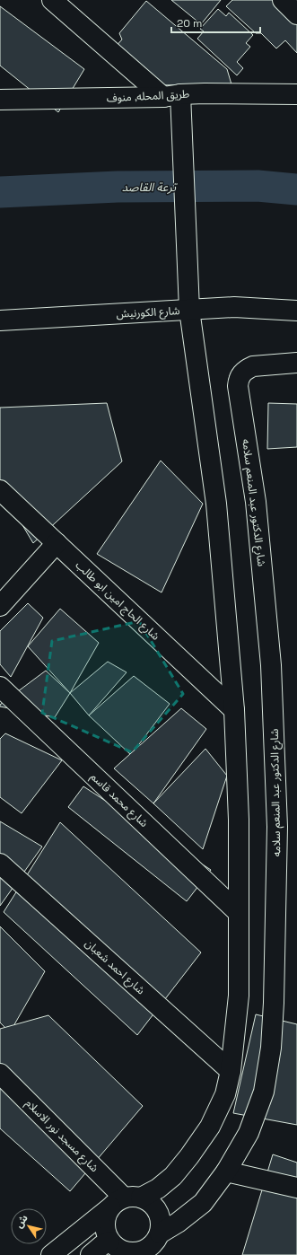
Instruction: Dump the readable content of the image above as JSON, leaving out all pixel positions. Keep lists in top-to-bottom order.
{
  "streets": {
    "street": [
      "طريق المحله, منوف",
      "شارع الكورنيش",
      "شارع الدكتور عبد المنعم سلامه",
      "شارع الحاج امين ابو طالب",
      "شارع محمد قاسم",
      "شارع احمد شعبان",
      "شارع مسجد نور الاسلام"
    ]
  },
  "crossings": [
    ["شارع الدكتور عبد المنعم سلامه", "شارع مسجد نور الاسلام"]
  ],
  "water": ["ترعة القاصد"],
  "scale_bar": "20 m",
  "north": "top left"
}
